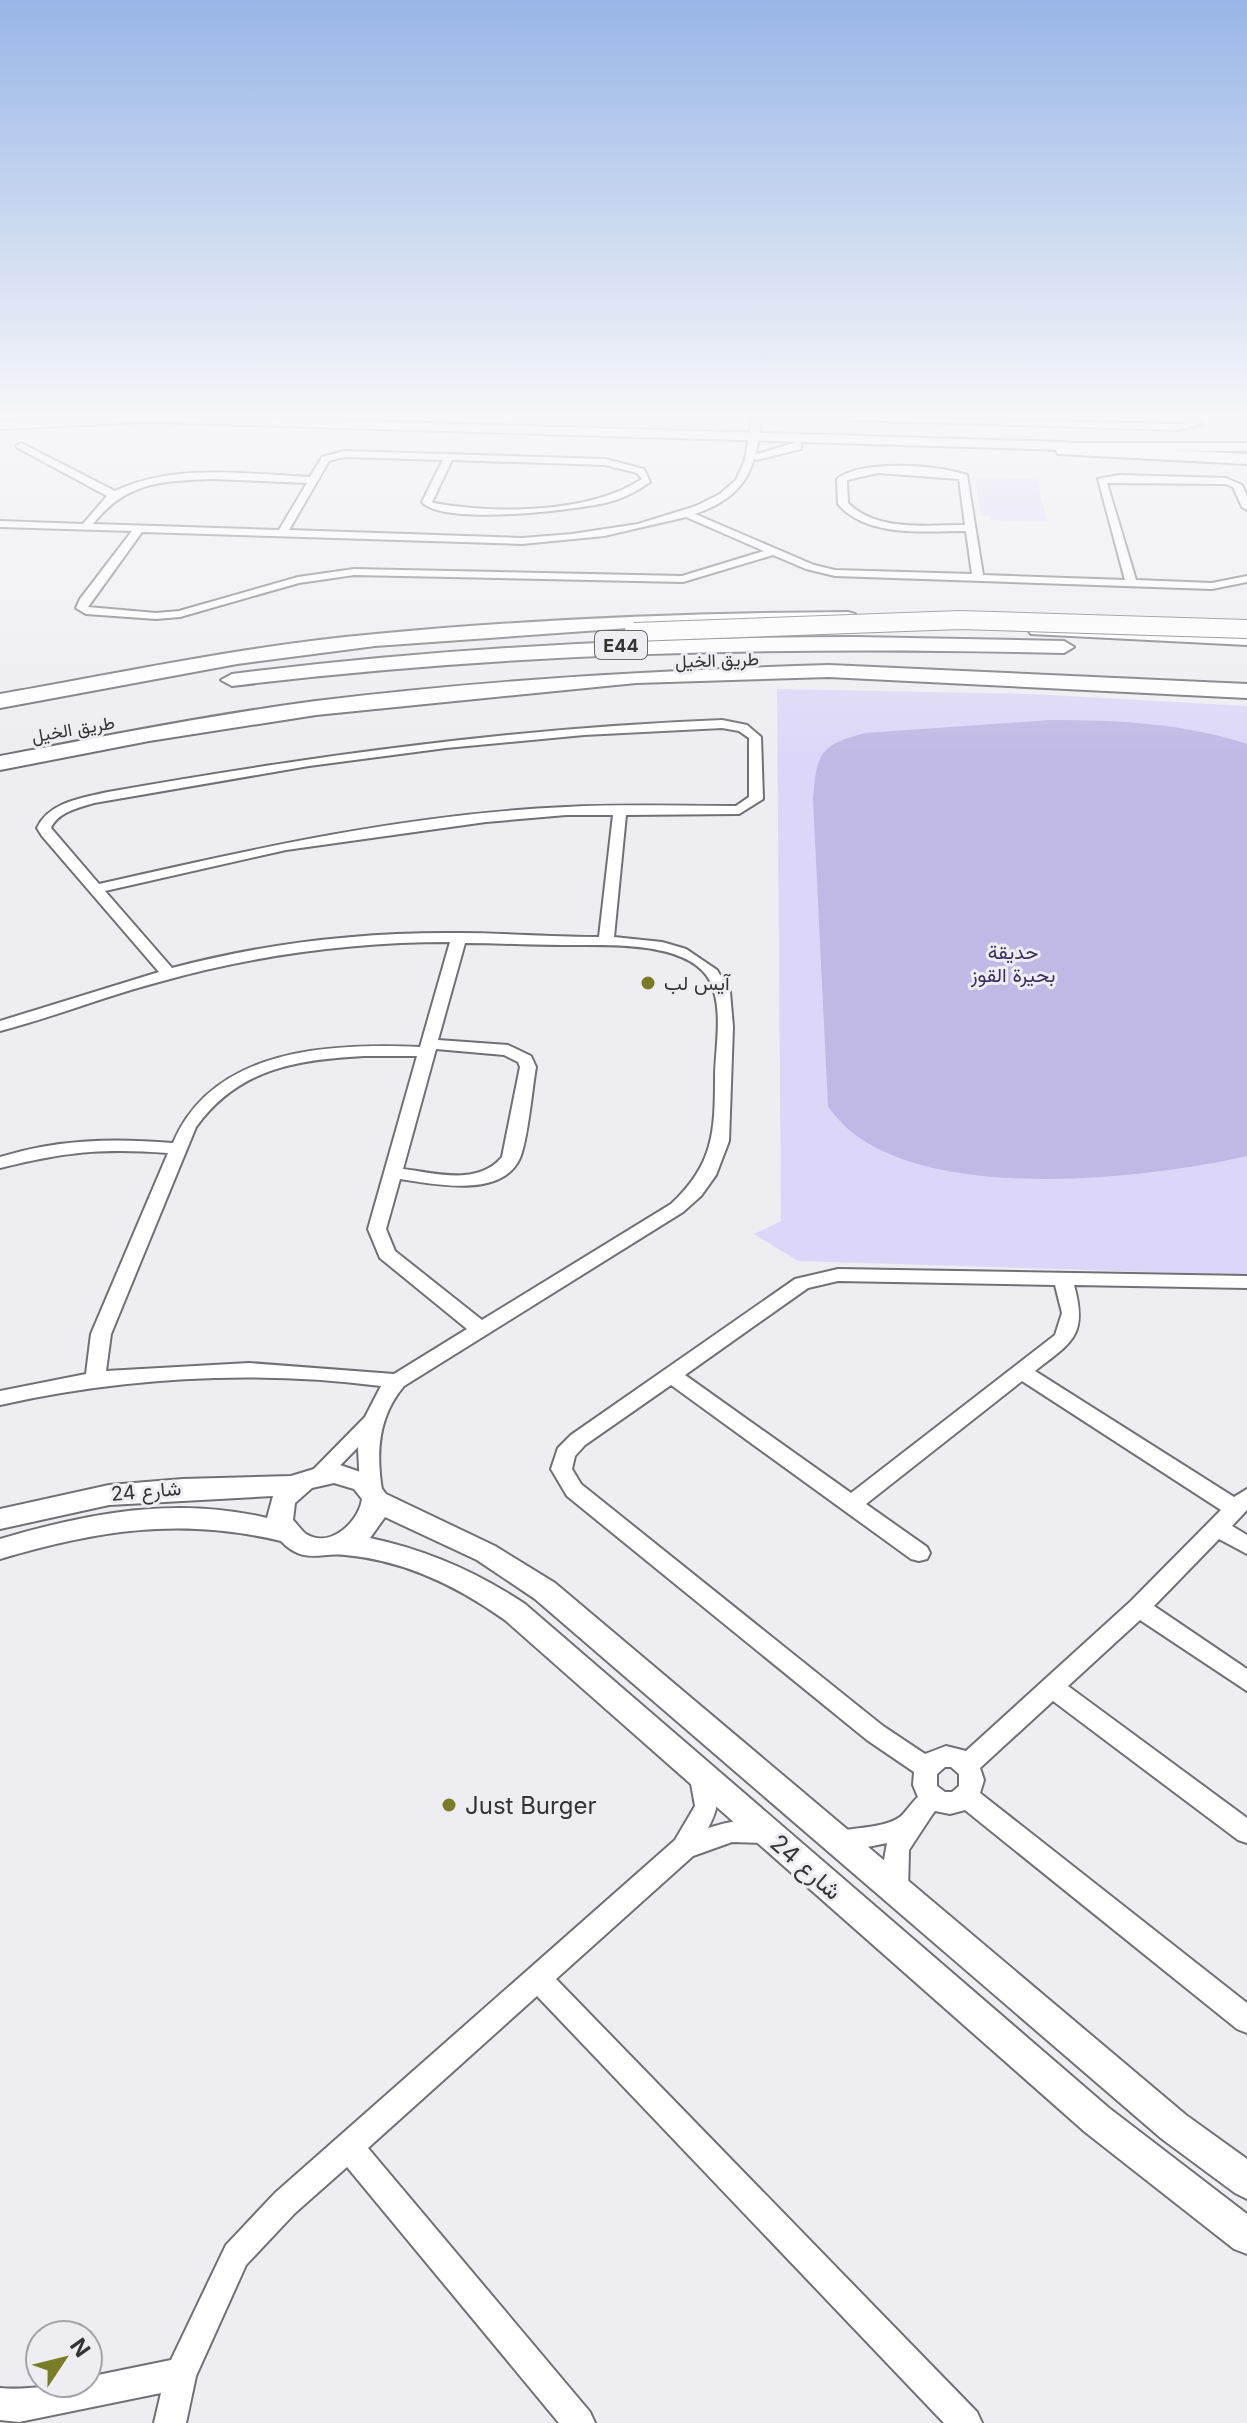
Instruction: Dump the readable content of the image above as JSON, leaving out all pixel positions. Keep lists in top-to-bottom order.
{
  "streets": {
    "highway": ["E44", "طريق الخيل"],
    "street": ["شارع 24"]
  },
  "parks": ["حديقة بحيرة القوز"],
  "places": ["آيس لب", "Just Burger"],
  "north": "top right"
}
